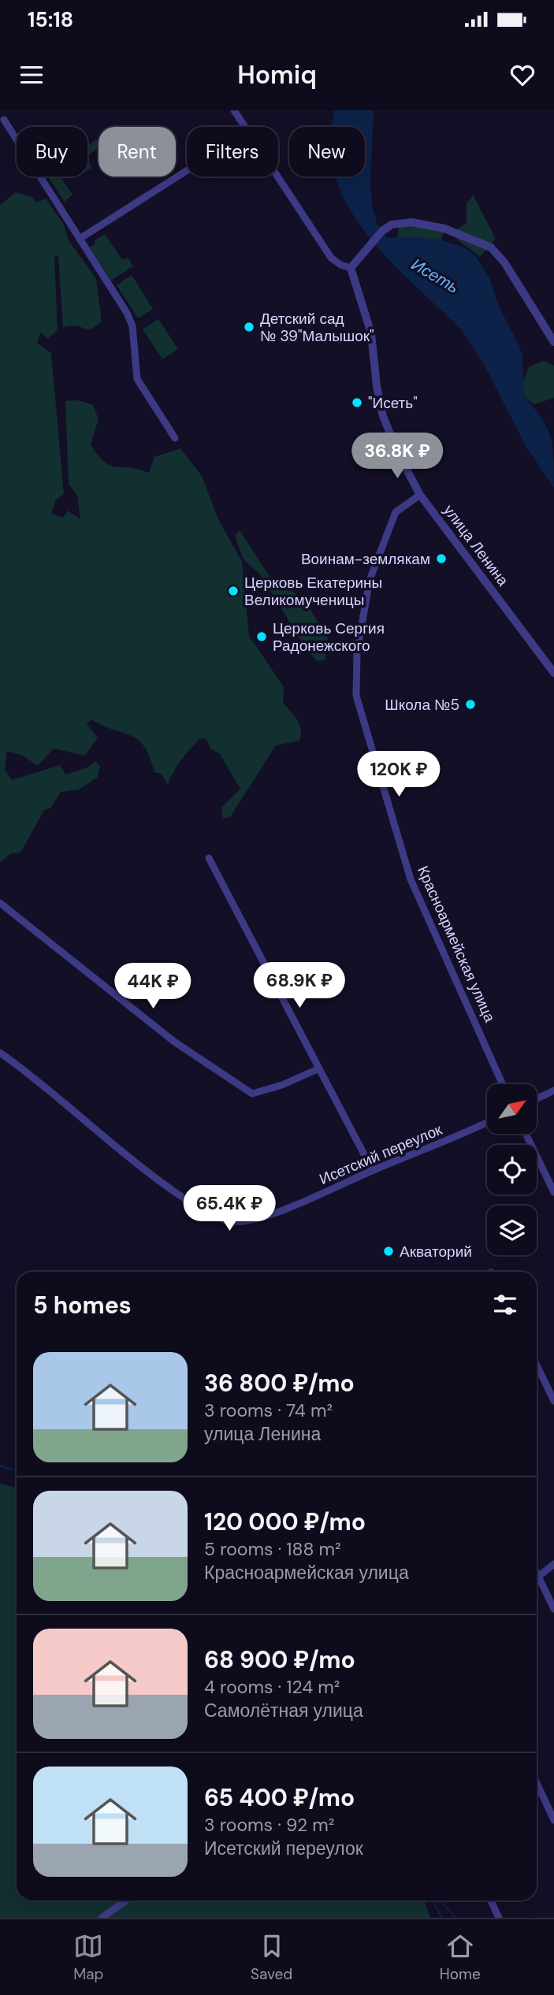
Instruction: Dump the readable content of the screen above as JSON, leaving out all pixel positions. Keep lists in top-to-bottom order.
{
  "streets": {
    "street": ["улица Ленина", "Красноармейская улица", "Исетский переулок"]
  },
  "crossings": [
    ["улица Ленина", "Красноармейская улица"]
  ],
  "water": ["Исеть"],
  "places": [
    "Детский сад № 39\"Малышок\"",
    "\"Исеть\"",
    "Воинам-землякам",
    "Церковь Екатерины Великомученицы",
    "Церковь Сергия Радонежского",
    "Школа №5",
    "Акваторий"
  ],
  "north": "top right",
  "page": {
    "status": "15:18",
    "header": "Homiq",
    "chip": [
      "Buy",
      "Rent",
      "Filters",
      "New"
    ],
    "price": [
      "36.8K ₽",
      "120K ₽",
      "68.9K ₽",
      "44K ₽",
      "65.4K ₽"
    ],
    "heading": "5 homes",
    "list": [
      {
        "name": "36 800 ₽/mo",
        "note": "3 rooms · 74 m² · улица Ленина"
      },
      {
        "name": "120 000 ₽/mo",
        "note": "5 rooms · 188 m² · Красноармейская улица"
      },
      {
        "name": "68 900 ₽/mo",
        "note": "4 rooms · 124 m² · Самолётная улица"
      },
      {
        "name": "65 400 ₽/mo",
        "note": "3 rooms · 92 m² · Исетский переулок"
      }
    ],
    "tabs": ["Map", "Saved", "Home"]
  }
}
